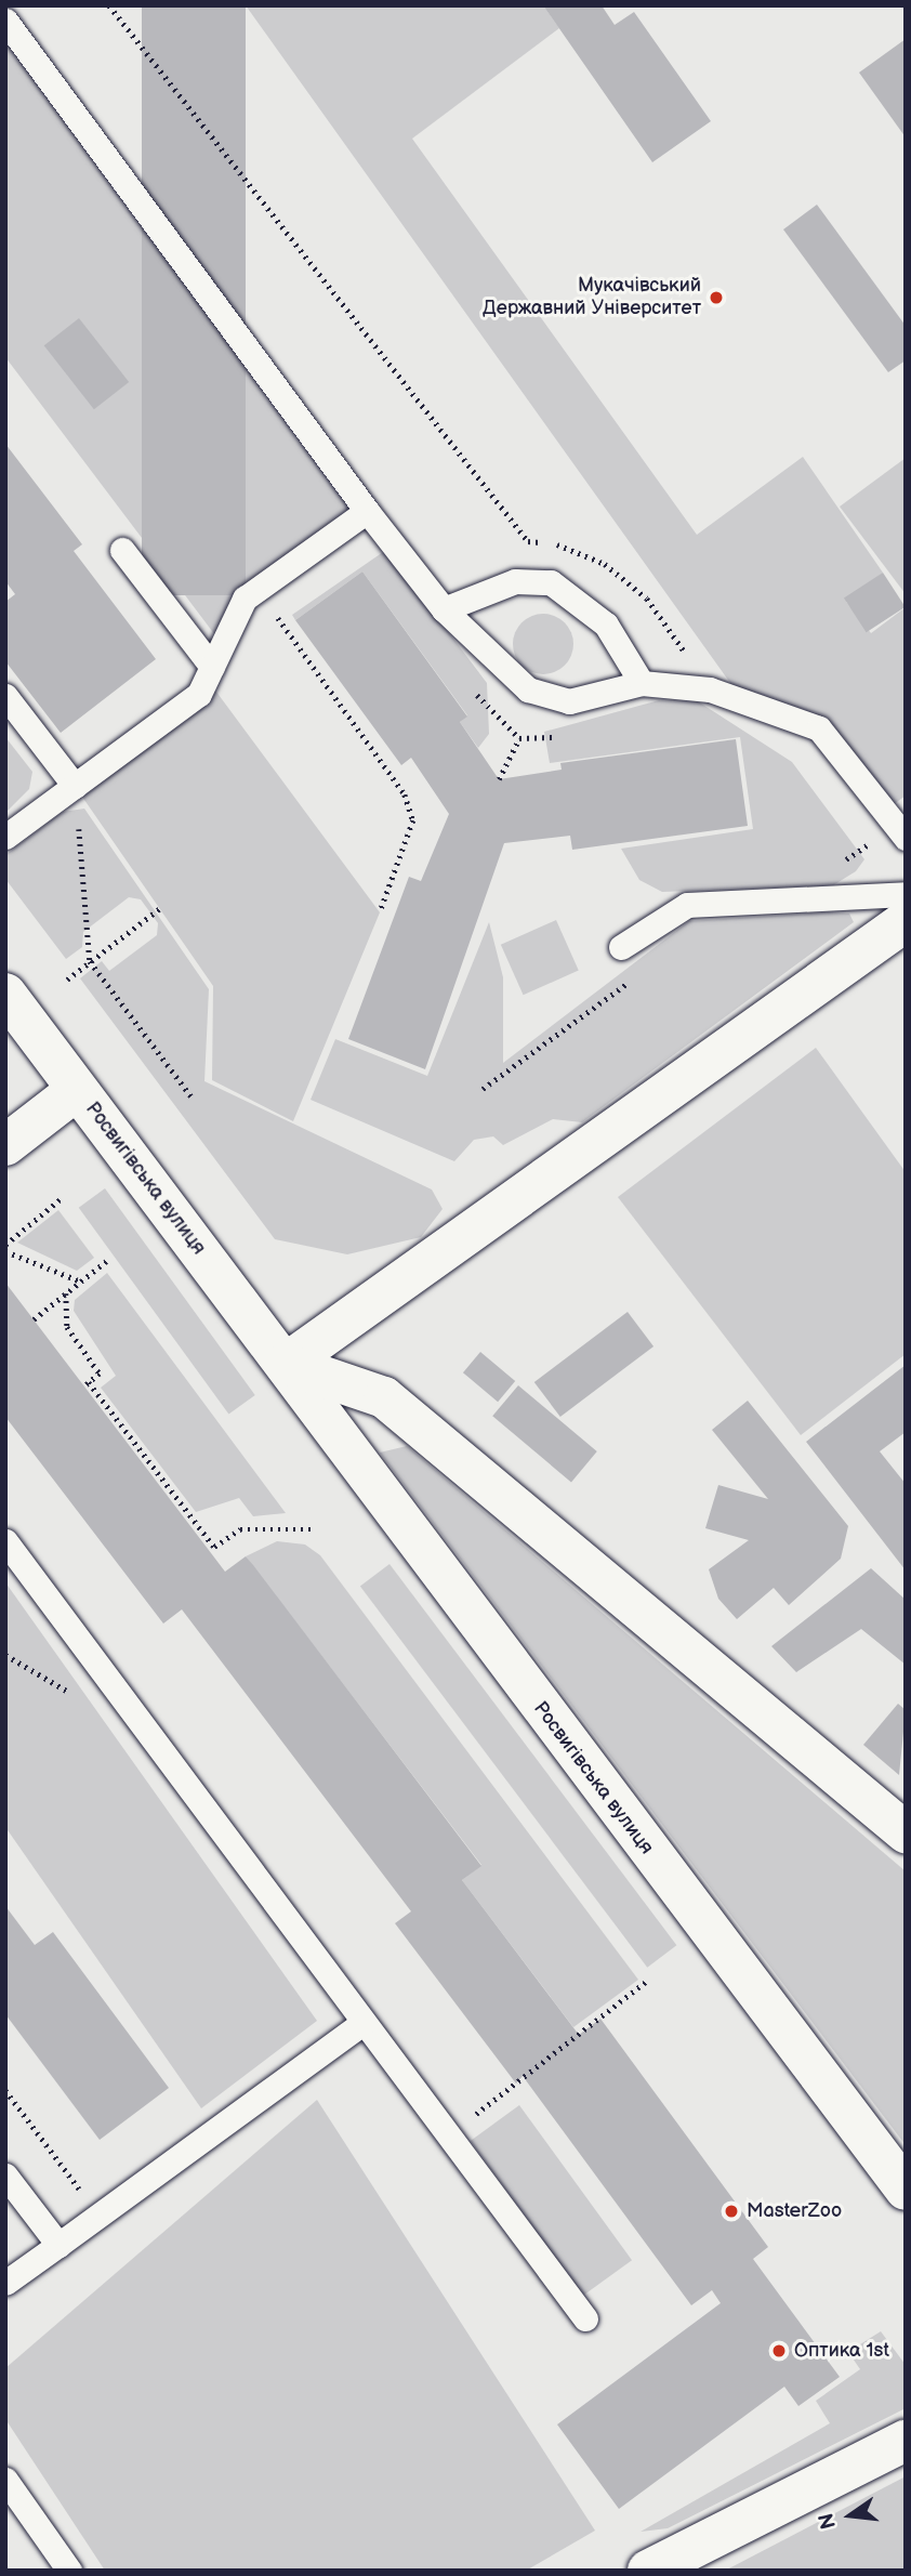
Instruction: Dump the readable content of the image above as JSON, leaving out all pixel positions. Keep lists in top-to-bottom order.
{
  "streets": {
    "street": ["Росвигівська вулиця"]
  },
  "places": ["Мукачівський Державний Університет", "MasterZoo", "Оптика 1st"],
  "north": "left"
}
